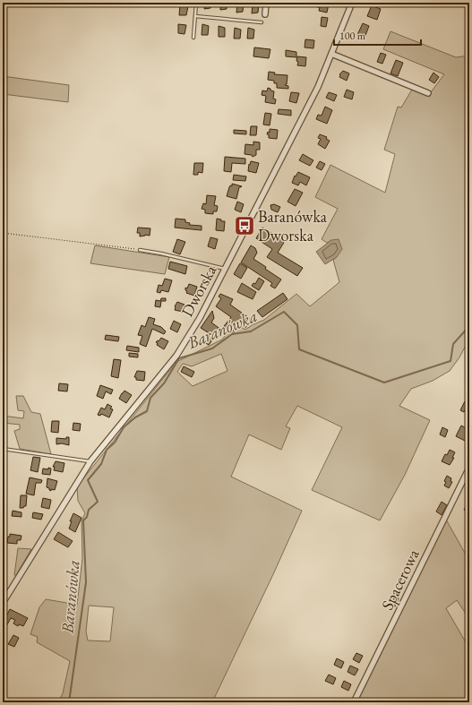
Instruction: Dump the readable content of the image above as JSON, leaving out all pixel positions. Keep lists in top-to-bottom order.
{
  "streets": {
    "street": ["Dworska", "Spacerowa"]
  },
  "water": ["Baranówka"],
  "places": {
    "bus stop": ["Baranówka Dworska"]
  },
  "scale_bar": "100 m"
}
